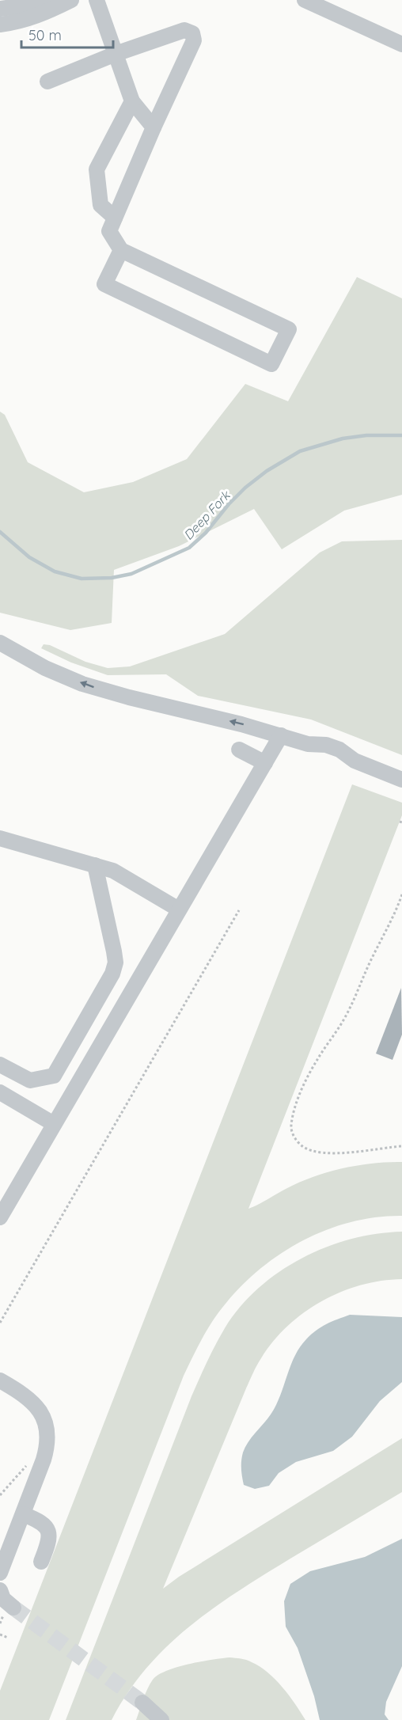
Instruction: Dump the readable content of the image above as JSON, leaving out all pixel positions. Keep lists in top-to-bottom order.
{
  "water": ["Deep Fork"],
  "scale_bar": "50 m"
}
